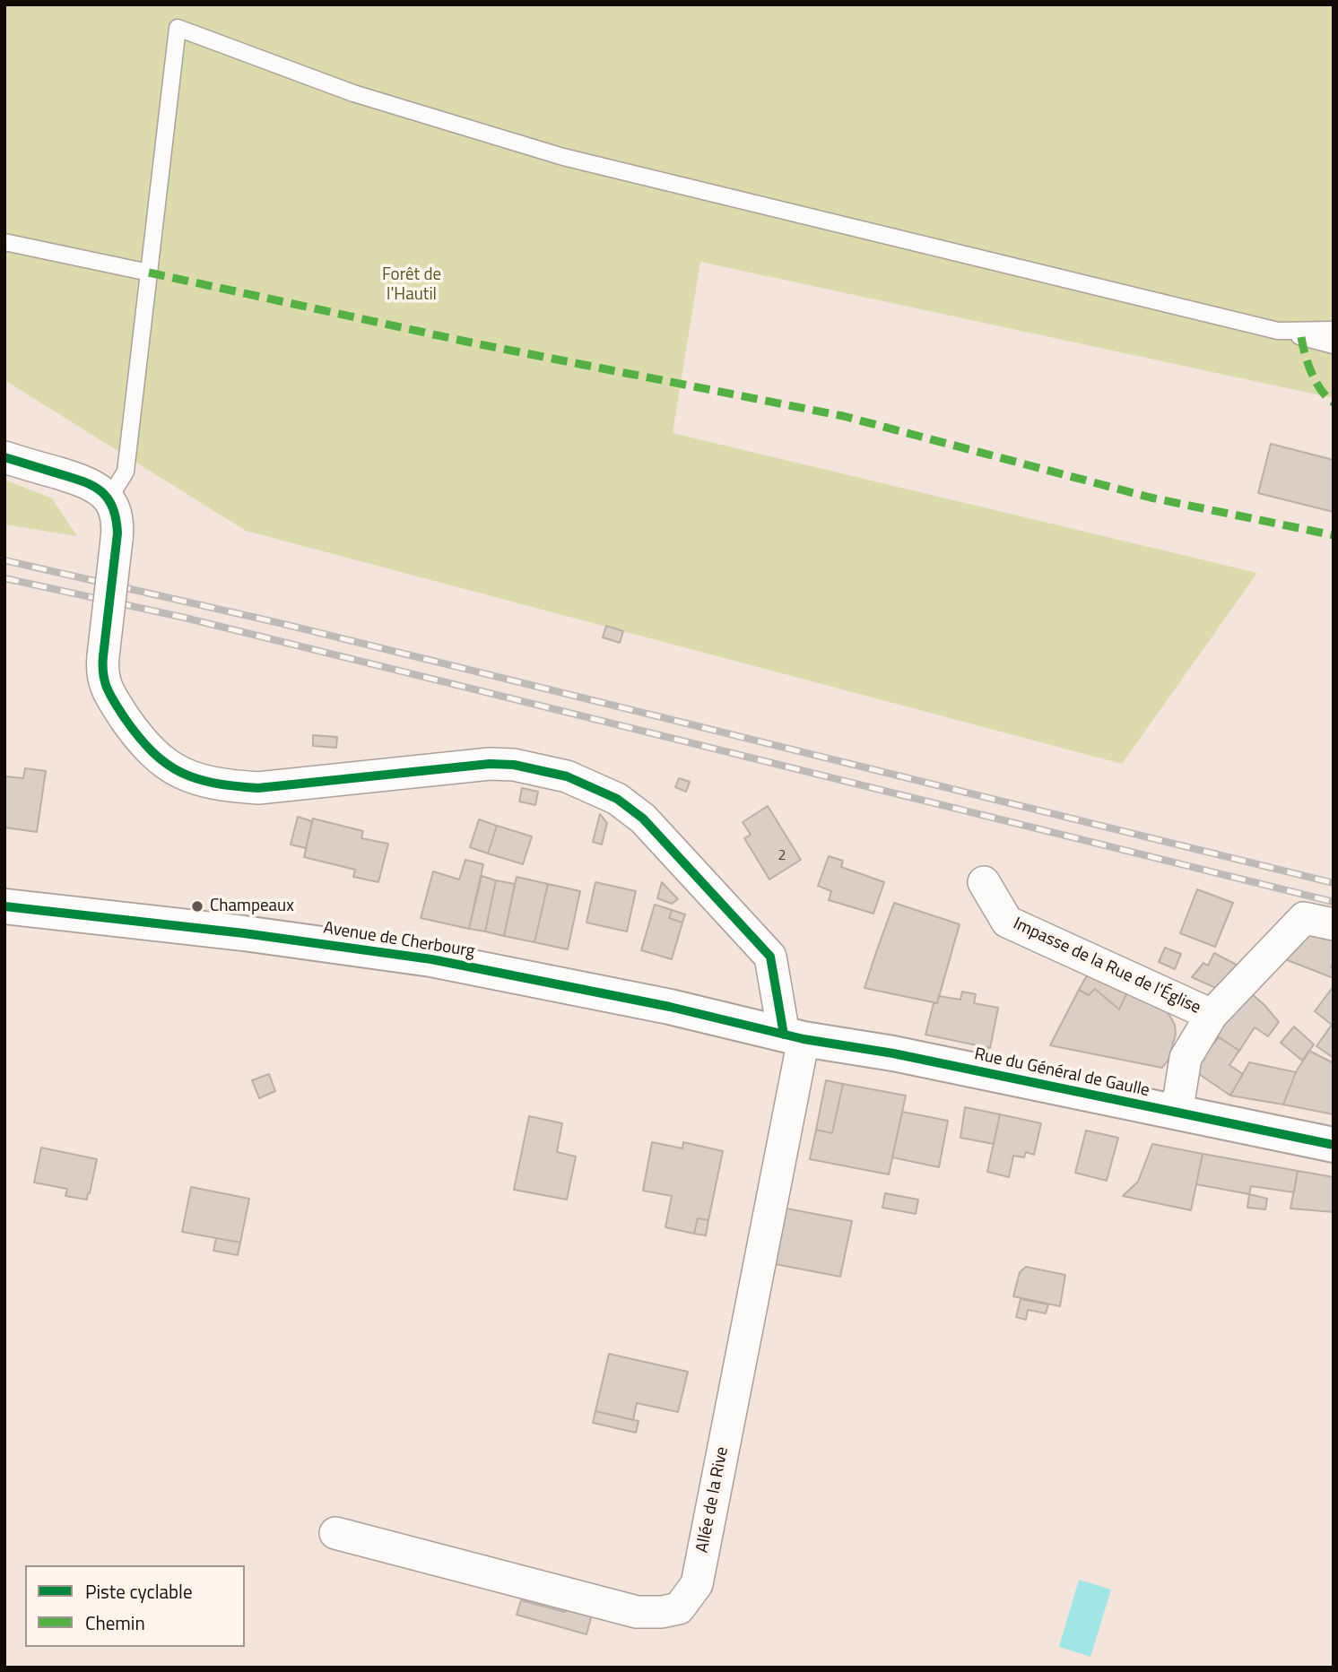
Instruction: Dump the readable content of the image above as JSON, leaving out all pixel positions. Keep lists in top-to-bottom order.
{
  "streets": {
    "main road": ["Avenue de Cherbourg", "Rue du Général de Gaulle"],
    "street": ["Impasse de la Rue de l'Église", "Allée de la Rive"]
  },
  "crossings": [
    ["Avenue de Cherbourg", "Rue du Général de Gaulle"],
    ["Avenue de Cherbourg", "Allée de la Rive"],
    ["Rue du Général de Gaulle", "Allée de la Rive"]
  ],
  "parks": ["Forêt de l'Hautil"],
  "places": ["Champeaux"],
  "house_numbers": ["2"],
  "legend": ["Piste cyclable", "Chemin"]
}
